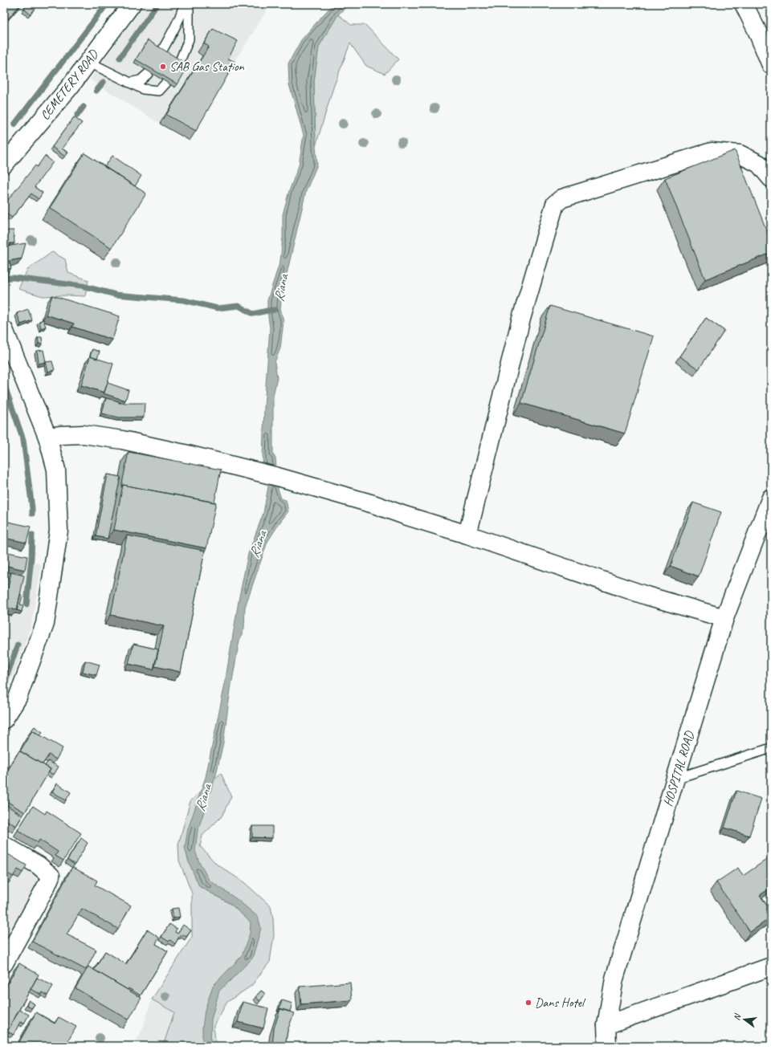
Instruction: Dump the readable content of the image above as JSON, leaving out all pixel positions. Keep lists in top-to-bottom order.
{
  "streets": {
    "street": ["CEMETERY ROAD", "HOSPITAL ROAD"]
  },
  "water": ["Riana"],
  "places": ["SAB Gas Station", "Dans Hotel"],
  "north": "left"
}
